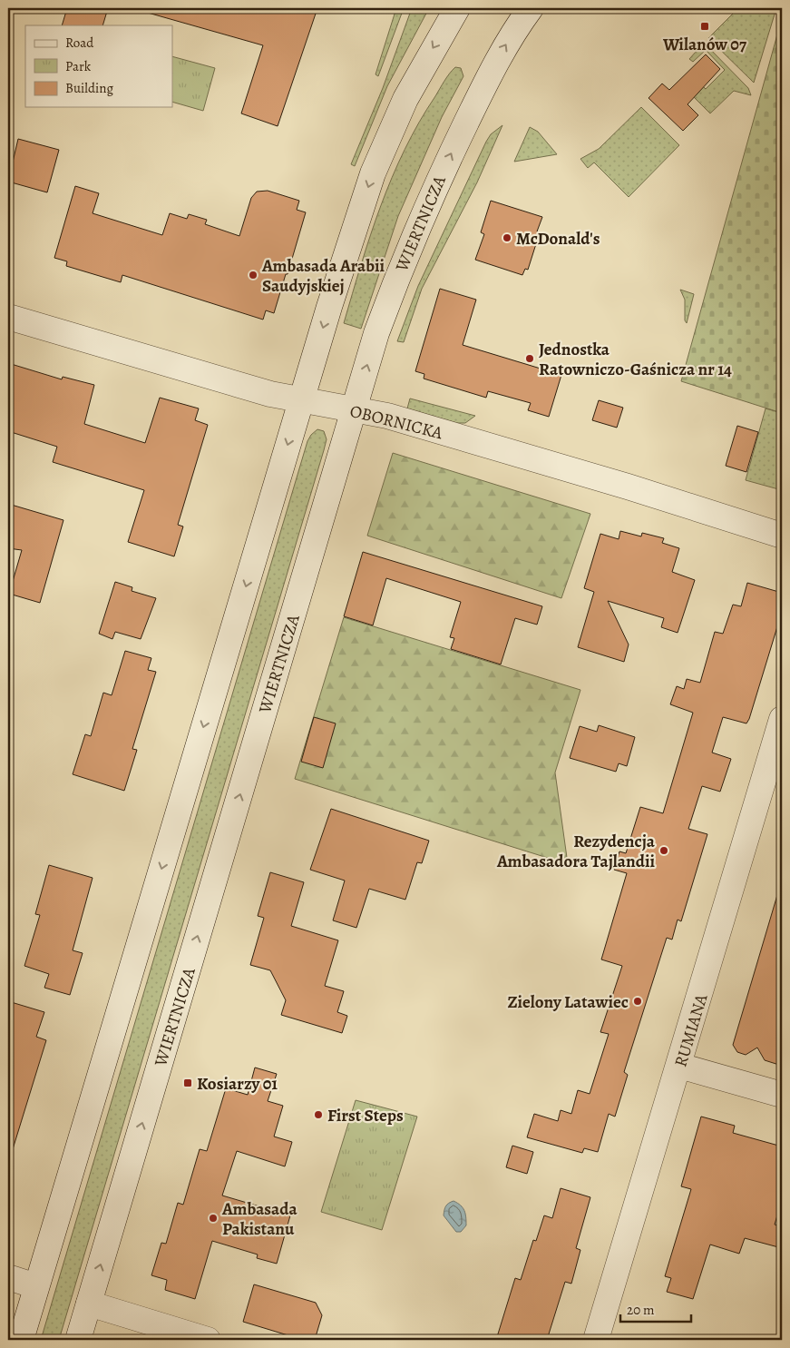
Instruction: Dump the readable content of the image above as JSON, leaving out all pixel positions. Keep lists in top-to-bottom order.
{
  "streets": {
    "main road": ["WIERTNICZA", "OBORNICKA", "RUMIANA"]
  },
  "crossings": [
    ["WIERTNICZA", "OBORNICKA"]
  ],
  "places": {
    "transit": ["Wilanów 07", "Kosiarzy 01"],
    "other": [
      "McDonald's",
      "Ambasada Arabii Saudyjskiej",
      "Jednostka Ratowniczo-Gaśnicza nr 14",
      "Rezydencja Ambasadora Tajlandii",
      "Zielony Latawiec",
      "First Steps",
      "Ambasada Pakistanu"
    ]
  },
  "legend": ["Road", "Park", "Building"],
  "scale_bar": "20 m"
}
